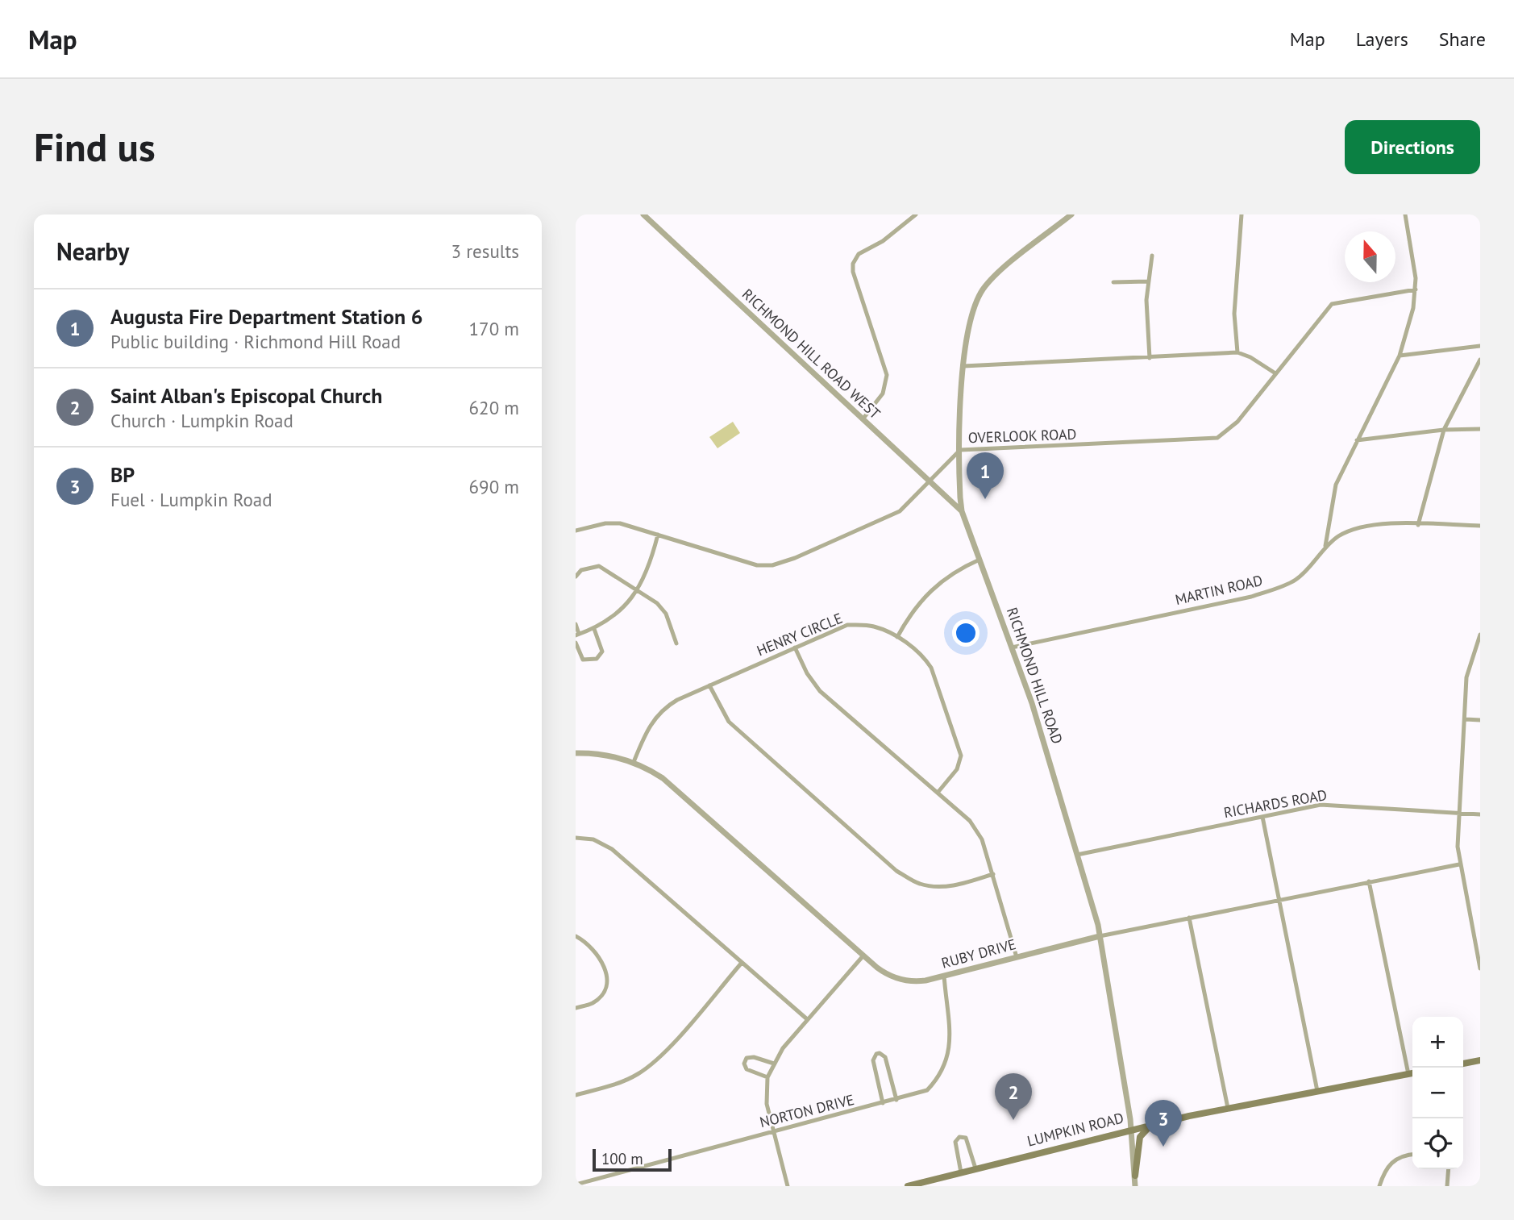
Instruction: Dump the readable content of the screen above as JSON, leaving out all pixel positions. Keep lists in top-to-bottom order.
{
  "streets": {
    "main road": ["LUMPKIN ROAD"],
    "street": [
      "RICHMOND HILL ROAD WEST",
      "OVERLOOK ROAD",
      "MARTIN ROAD",
      "HENRY CIRCLE",
      "RICHMOND HILL ROAD",
      "RICHARDS ROAD",
      "RUBY DRIVE",
      "NORTON DRIVE"
    ]
  },
  "crossings": [
    ["RICHMOND HILL ROAD WEST", "OVERLOOK ROAD"],
    ["RICHMOND HILL ROAD WEST", "RICHMOND HILL ROAD"],
    ["OVERLOOK ROAD", "RICHMOND HILL ROAD"],
    ["MARTIN ROAD", "RICHMOND HILL ROAD"],
    ["HENRY CIRCLE", "RUBY DRIVE"],
    ["RICHMOND HILL ROAD", "RICHARDS ROAD"],
    ["RICHMOND HILL ROAD", "RUBY DRIVE"],
    ["RICHMOND HILL ROAD", "LUMPKIN ROAD"],
    ["RUBY DRIVE", "NORTON DRIVE"]
  ],
  "scale_bar": "100 m",
  "north": "top",
  "page": {
    "header": "Map",
    "nav": ["Map", "Layers", "Share"],
    "buttons": "Directions",
    "title": "Find us",
    "heading": ["Nearby", "3 results"],
    "list": [
      {
        "mark": "1",
        "name": "Augusta Fire Department Station 6",
        "note": "Public building · Richmond Hill Road",
        "value": "170 m"
      },
      {
        "mark": "2",
        "name": "Saint Alban's Episcopal Church",
        "note": "Church · Lumpkin Road",
        "value": "620 m"
      },
      {
        "mark": "3",
        "name": "BP",
        "note": "Fuel · Lumpkin Road",
        "value": "690 m"
      }
    ],
    "pins": ["1", "2", "3"],
    "map_buttons": ["+", "−"],
    "scale": "100 m"
  }
}
